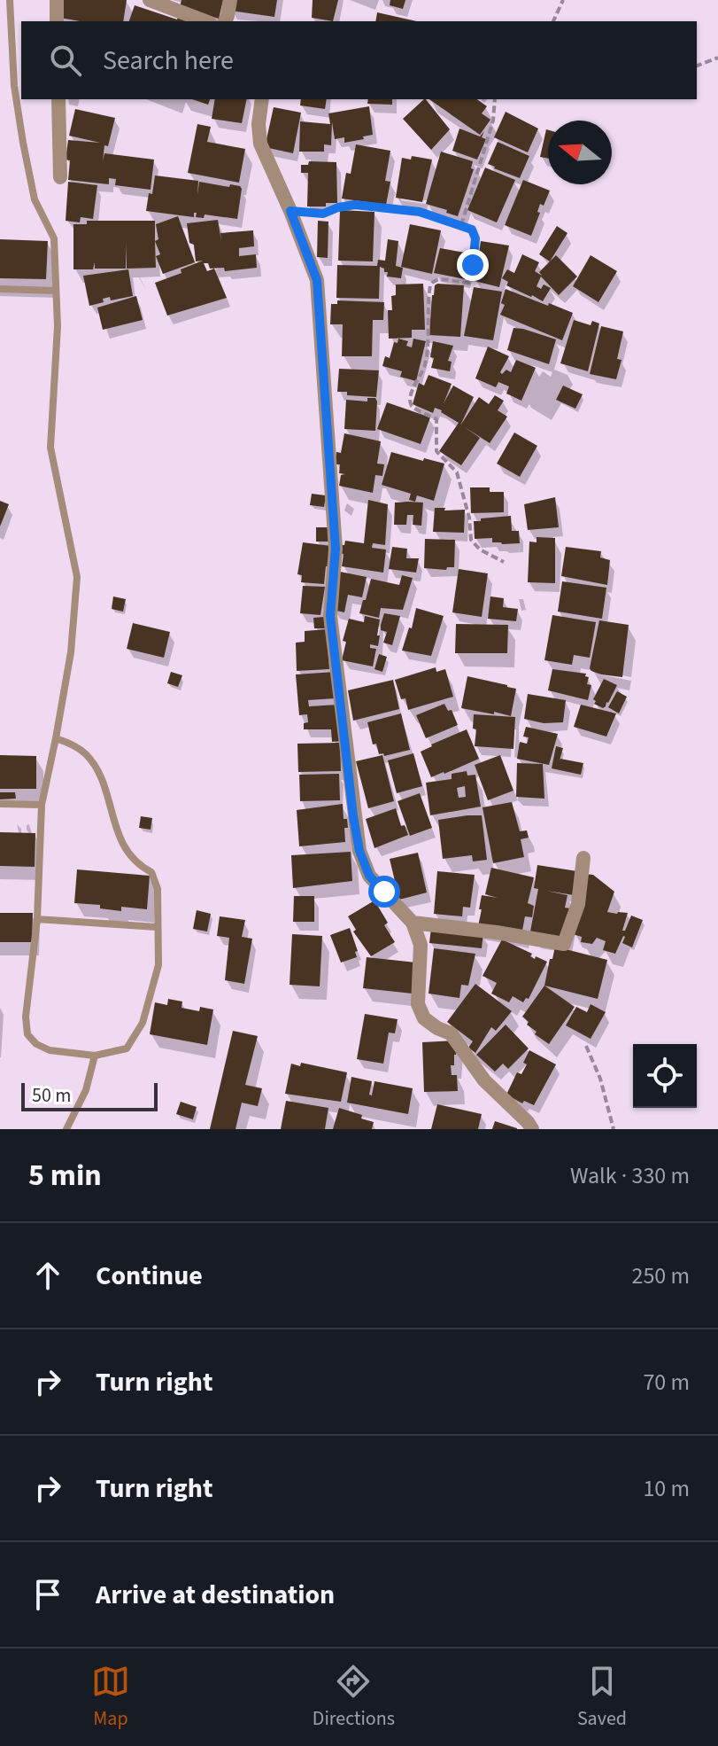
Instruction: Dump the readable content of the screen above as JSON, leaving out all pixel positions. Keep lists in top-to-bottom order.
{
  "scale_bar": "50 m",
  "north": "left",
  "page": {
    "search": "Search here",
    "scale": "50 m",
    "heading": ["5 min", "Walk · 330 m"],
    "list": [
      ["Continue", "250 m"],
      ["Turn right", "70 m"],
      ["Turn right", "10 m"],
      "Arrive at destination"
    ],
    "nav": ["Map", "Directions", "Saved"]
  }
}
